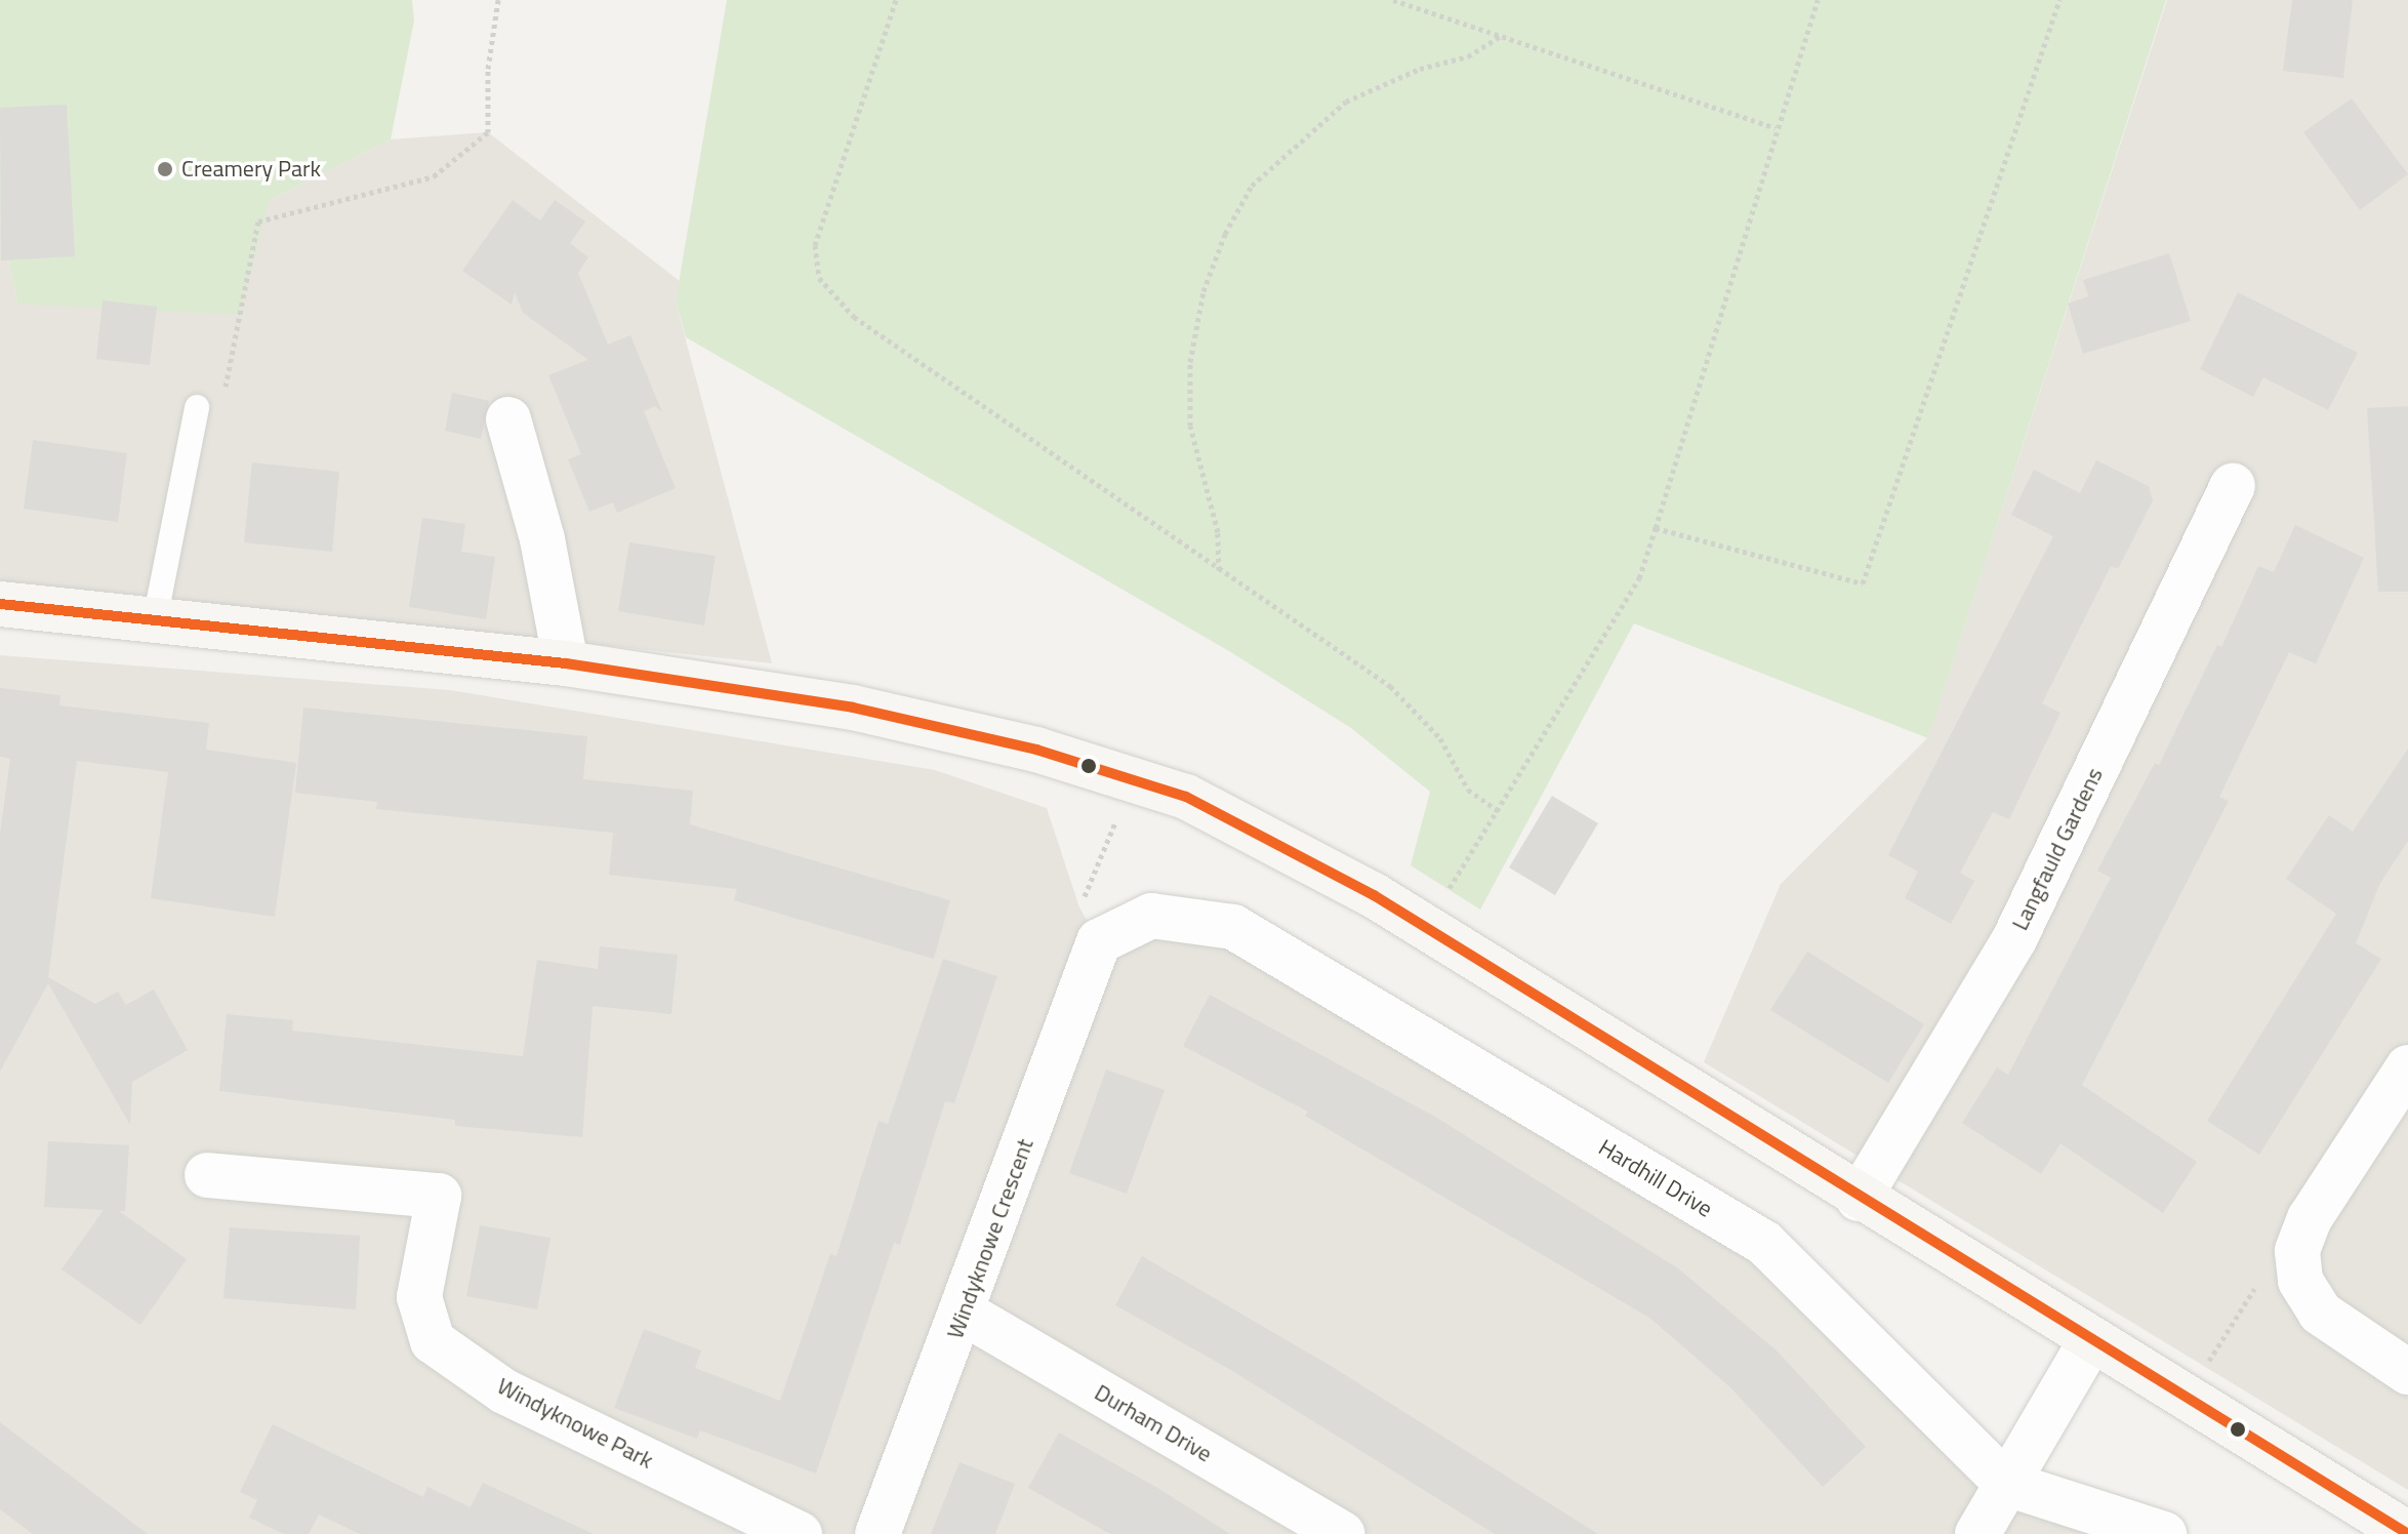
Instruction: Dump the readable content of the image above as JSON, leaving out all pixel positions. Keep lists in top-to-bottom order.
{
  "streets": {
    "street": [
      "Langfauld Gardens",
      "Hardhill Drive",
      "Windyknowe Crescent",
      "Windyknowe Park",
      "Durham Drive"
    ]
  },
  "crossings": [
    ["Hardhill Drive", "Windyknowe Crescent"],
    ["Windyknowe Crescent", "Durham Drive"]
  ],
  "places": ["Creamery Park"]
}
